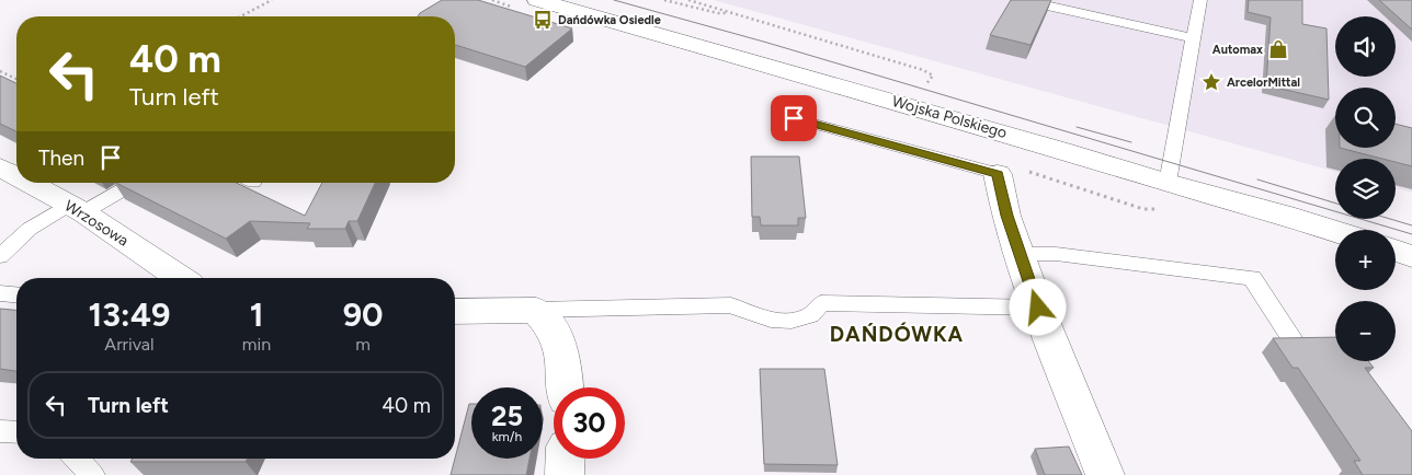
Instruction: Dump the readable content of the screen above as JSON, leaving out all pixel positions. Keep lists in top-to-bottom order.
{
  "streets": {
    "main road": ["Wojska Polskiego", "Wrzosowa"]
  },
  "districts": ["DAŃDÓWKA"],
  "places": {
    "bus stop": ["Dańdówka Osiedle"],
    "shop": ["Automax"],
    "place": ["ArcelorMittal"]
  },
  "page": {
    "map_buttons": ["+", "−"],
    "turn": ["40 m", "Turn left"],
    "then": "Then",
    "eta": [
      "13:49",
      "Arrival",
      "1",
      "min",
      "90",
      "m"
    ],
    "list": [
      {
        "name": "Turn left",
        "value": "40 m"
      }
    ],
    "speed": "25 km/h",
    "limit": "30"
  }
}
